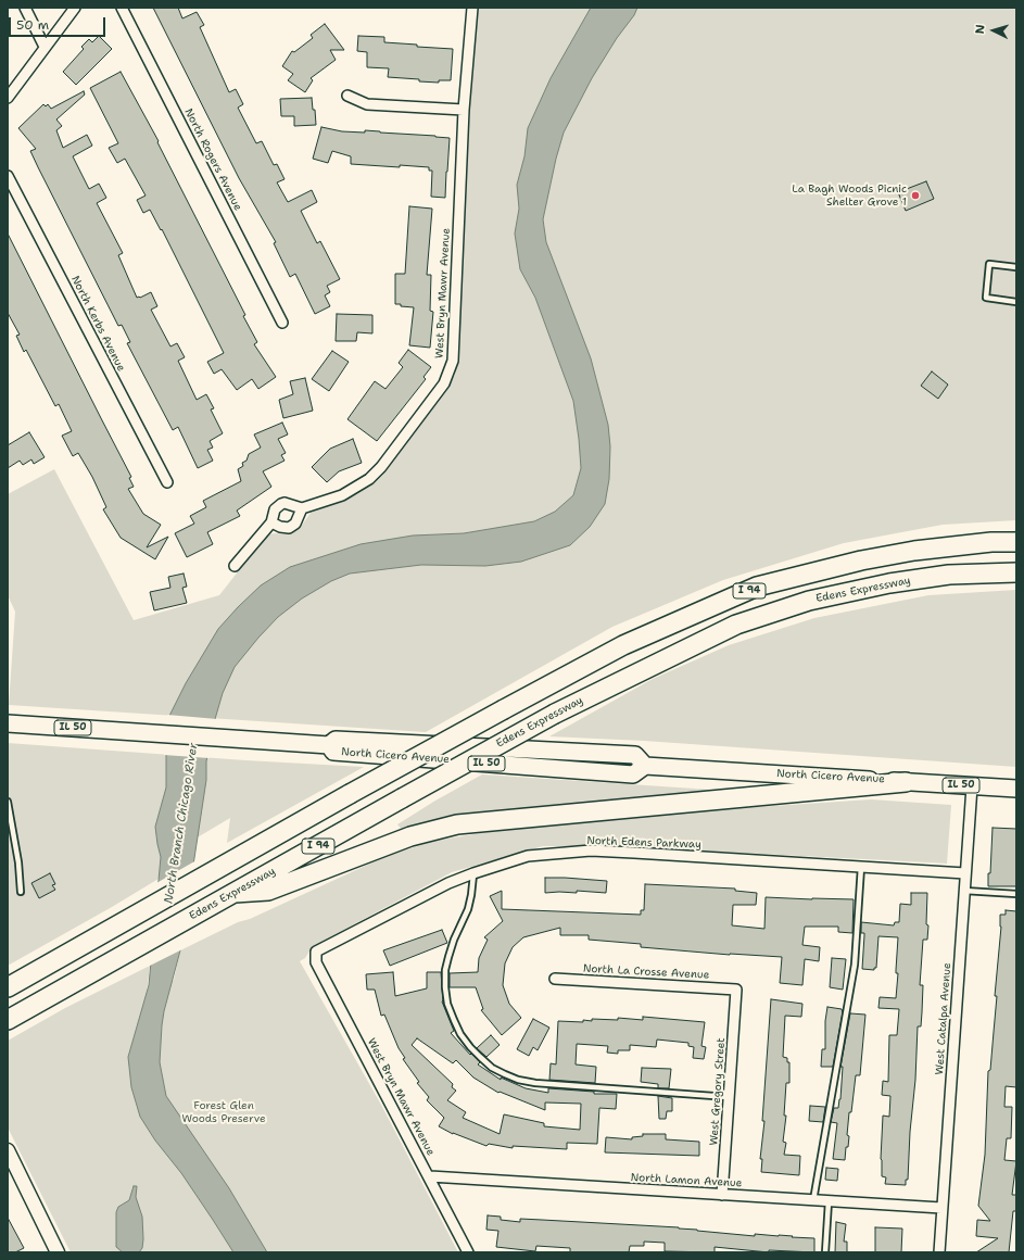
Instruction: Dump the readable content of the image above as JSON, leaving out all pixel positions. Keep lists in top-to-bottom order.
{
  "streets": {
    "highway": ["Edens Expressway", "I 94"],
    "main road": ["IL 50", "North Cicero Avenue"],
    "street": [
      "North Rogers Avenue",
      "West Bryn Mawr Avenue",
      "North Kerbs Avenue",
      "North Edens Parkway",
      "North La Crosse Avenue",
      "West Catalpa Avenue",
      "West Gregory Street",
      "North Lamon Avenue"
    ]
  },
  "crossings": [
    ["West Bryn Mawr Avenue", "North Edens Parkway"],
    ["West Bryn Mawr Avenue", "North Lamon Avenue"],
    ["North Cicero Avenue", "West Catalpa Avenue"],
    ["North Edens Parkway", "West Catalpa Avenue"],
    ["North La Crosse Avenue", "West Gregory Street"],
    ["West Catalpa Avenue", "North Lamon Avenue"],
    ["West Gregory Street", "North Lamon Avenue"]
  ],
  "water": ["North Branch Chicago River"],
  "parks": ["Forest Glen Woods Preserve"],
  "places": ["La Bagh Woods Picnic Shelter Grove 1"],
  "scale_bar": "50 m",
  "north": "left"
}
